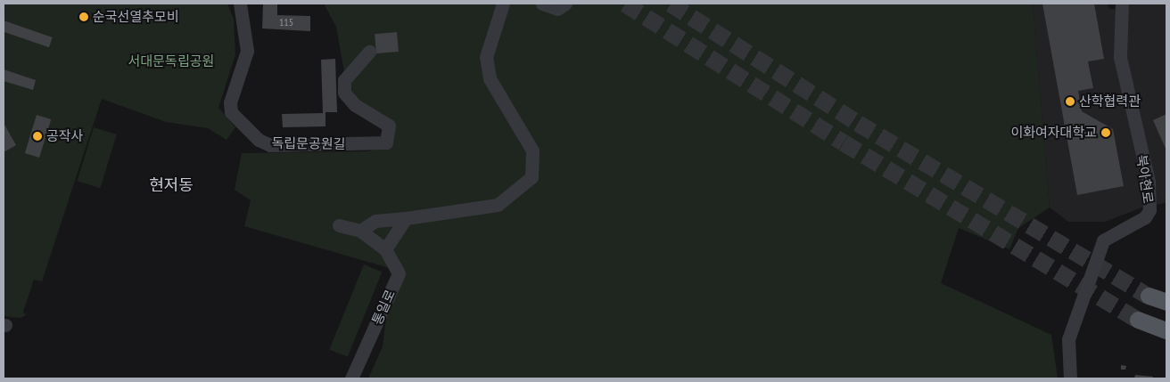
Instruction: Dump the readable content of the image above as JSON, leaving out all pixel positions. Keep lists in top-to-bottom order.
{
  "streets": {
    "street": ["독립문공원길", "북아현로", "통일로"]
  },
  "districts": ["현저동"],
  "parks": ["서대문독립공원"],
  "places": [
    "순국선열추모비",
    "산학협력관",
    "이화여자대학교",
    "공작사"
  ],
  "house_numbers": ["115"]
}
